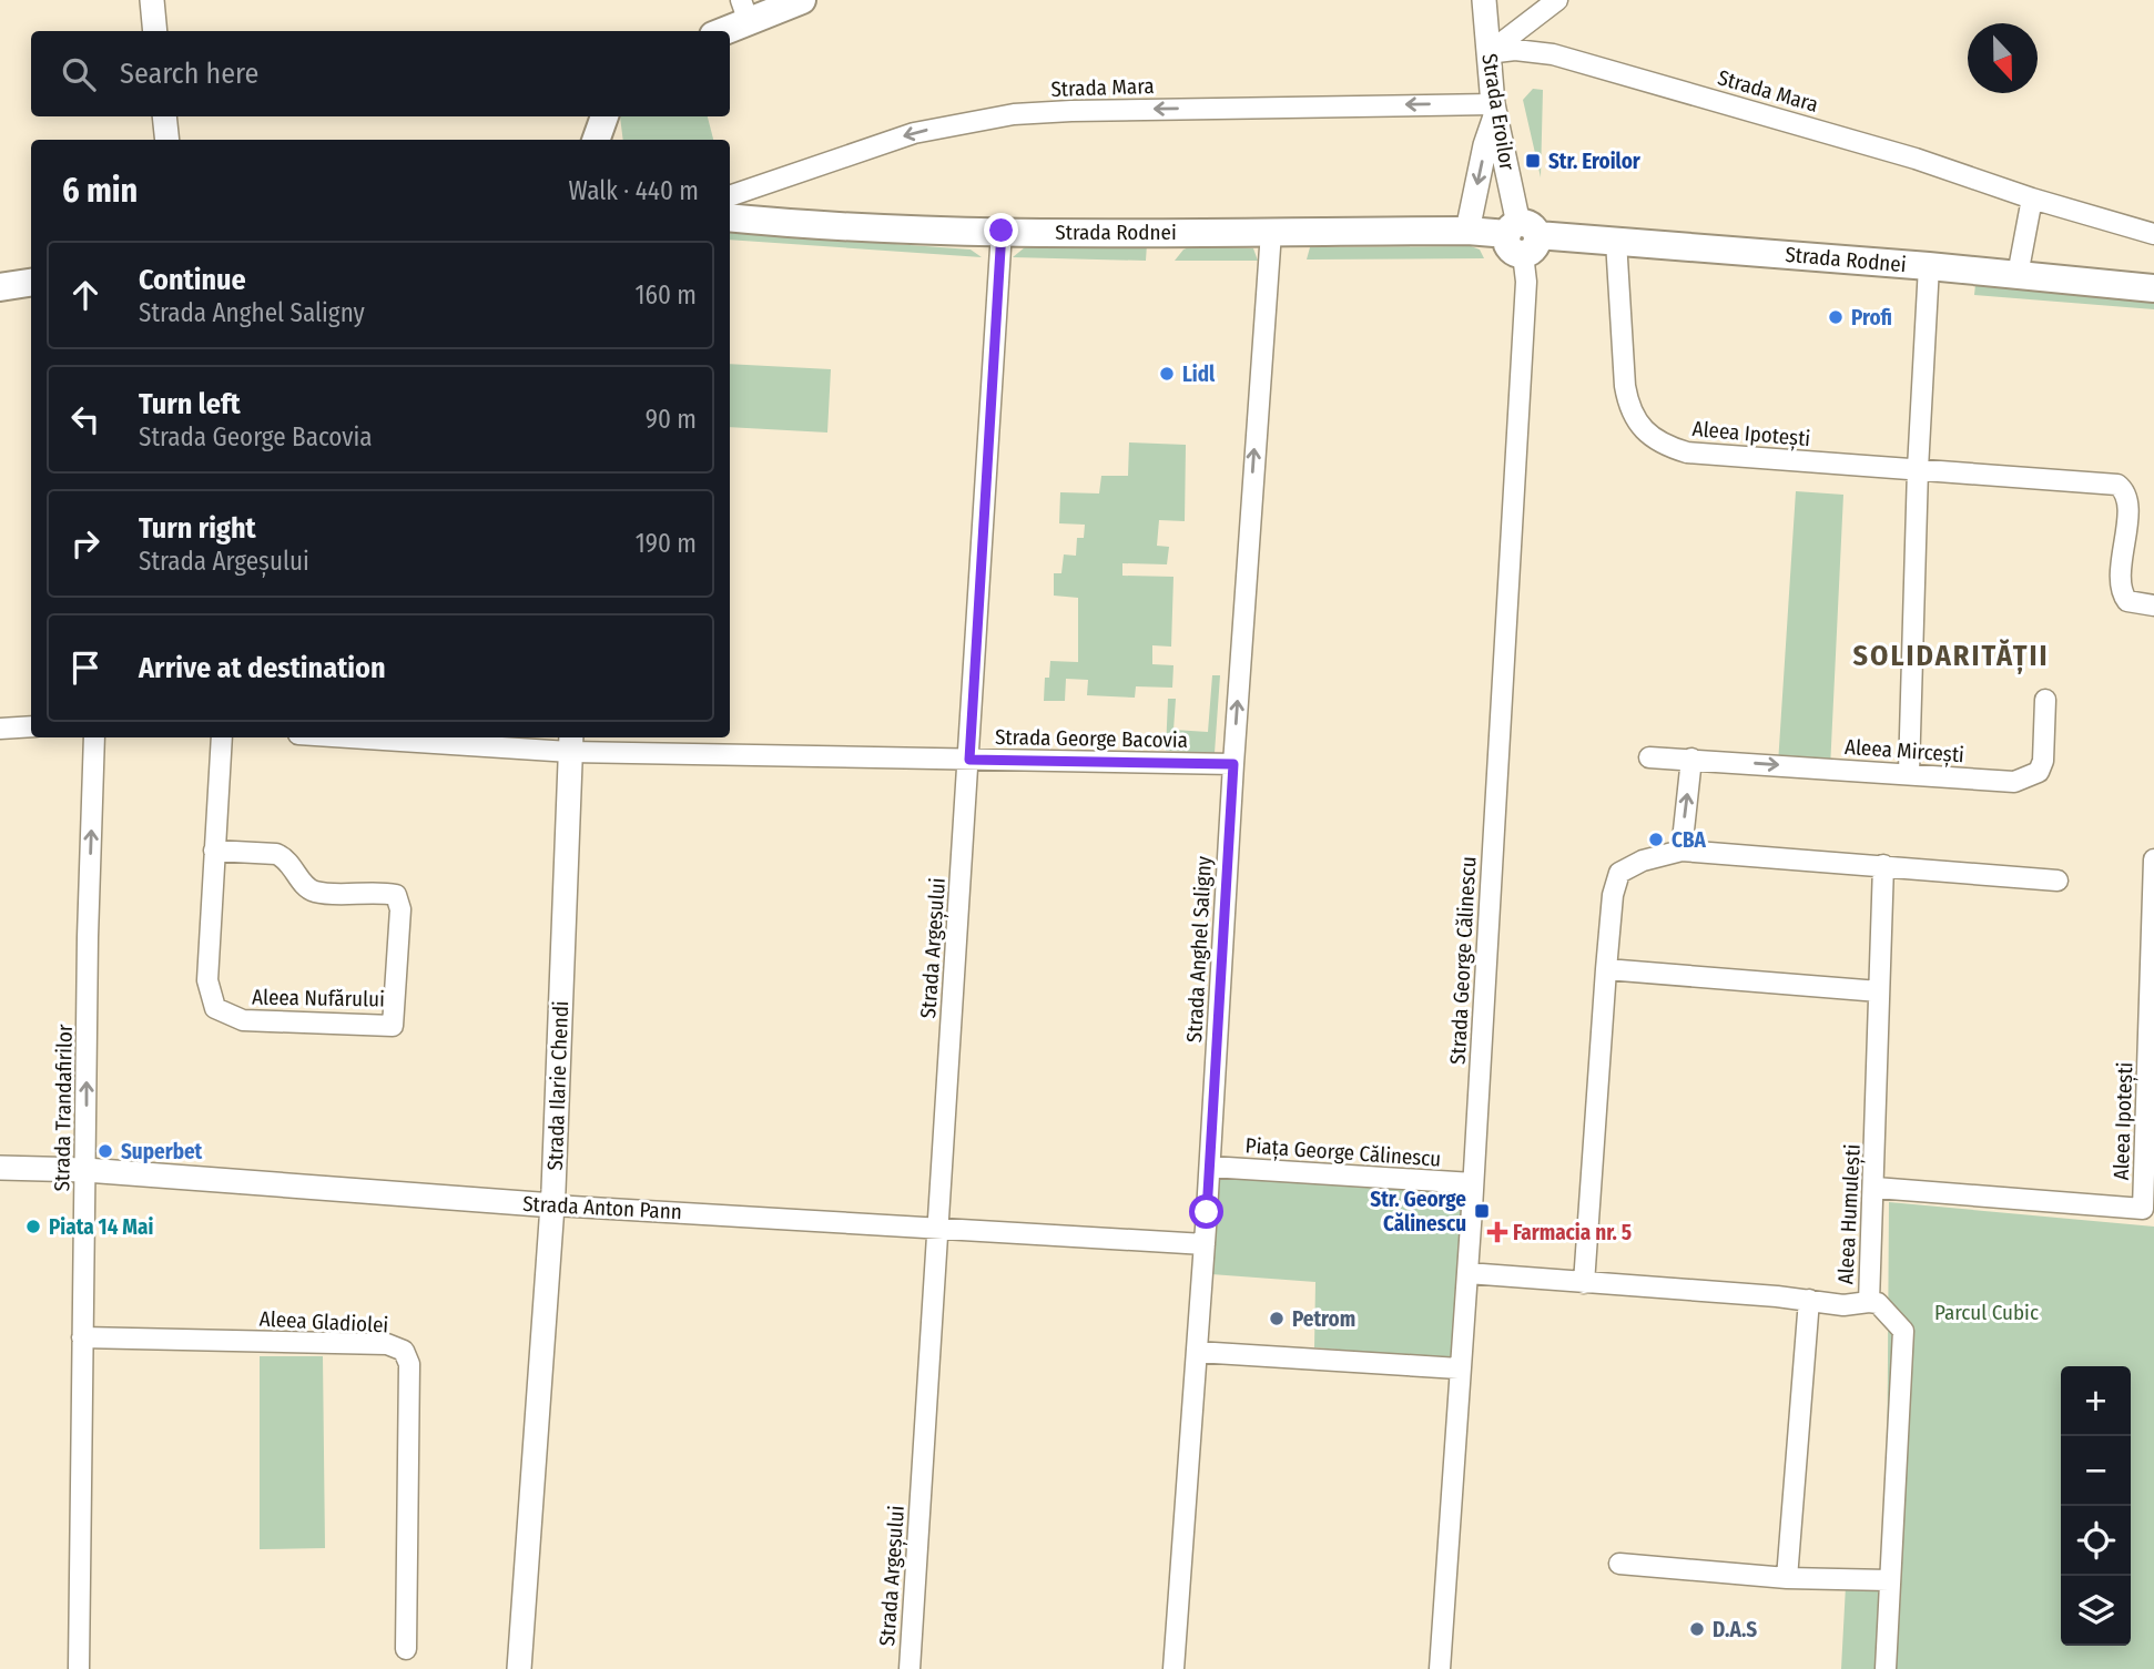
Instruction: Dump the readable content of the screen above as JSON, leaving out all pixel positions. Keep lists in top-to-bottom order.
{
  "streets": {
    "main road": ["Strada Rodnei"],
    "street": [
      "Strada Mara",
      "Strada Eroilor",
      "Aleea Ipotești",
      "Strada George Bacovia",
      "Aleea Mircești",
      "Strada Argeșului",
      "Strada Anghel Saligny",
      "Strada George Călinescu",
      "Aleea Nufărului",
      "Strada Ilarie Chendi",
      "Strada Trandafirilor",
      "Piața George Călinescu",
      "Strada Anton Pann",
      "Aleea Humulești",
      "Aleea Gladiolei"
    ]
  },
  "crossings": [
    ["Strada Mara", "Strada Eroilor"],
    ["Strada Eroilor", "Strada Rodnei"],
    ["Strada Eroilor", "Strada George Călinescu"],
    ["Strada Rodnei", "Aleea Ipotești"],
    ["Strada Rodnei", "Strada Argeșului"],
    ["Strada Rodnei", "Strada Anghel Saligny"],
    ["Strada Rodnei", "Strada George Călinescu"],
    ["Aleea Ipotești", "Aleea Humulești"],
    ["Strada George Bacovia", "Strada Argeșului"],
    ["Strada George Bacovia", "Strada Anghel Saligny"],
    ["Strada George Bacovia", "Strada Ilarie Chendi"],
    ["Strada Argeșului", "Strada Anton Pann"],
    ["Strada Anghel Saligny", "Piața George Călinescu"],
    ["Strada Anghel Saligny", "Strada Anton Pann"],
    ["Strada George Călinescu", "Piața George Călinescu"],
    ["Strada George Călinescu", "Aleea Humulești"],
    ["Strada Ilarie Chendi", "Strada Anton Pann"],
    ["Strada Trandafirilor", "Strada Anton Pann"],
    ["Strada Trandafirilor", "Aleea Gladiolei"]
  ],
  "one_way": ["Strada Mara", "Strada Anghel Saligny", "Strada Trandafirilor"],
  "districts": ["SOLIDARITĂȚII"],
  "parks": ["Parcul Cubic"],
  "places": {
    "transit": ["Str. Eroilor", "Str. George Călinescu"],
    "other": [
      "Profi",
      "Lidl",
      "CBA",
      "Superbet",
      "Piata 14 Mai",
      "Petrom",
      "D.A.S"
    ],
    "health": ["Farmacia nr. 5"]
  },
  "north": "bottom",
  "page": {
    "search": "Search here",
    "heading": ["6 min", "Walk · 440 m"],
    "list": [
      ["Continue", "Strada Anghel Saligny", "160 m"],
      ["Turn left", "Strada George Bacovia", "90 m"],
      ["Turn right", "Strada Argeșului", "190 m"],
      "Arrive at destination"
    ],
    "map_buttons": ["+", "−"]
  }
}
